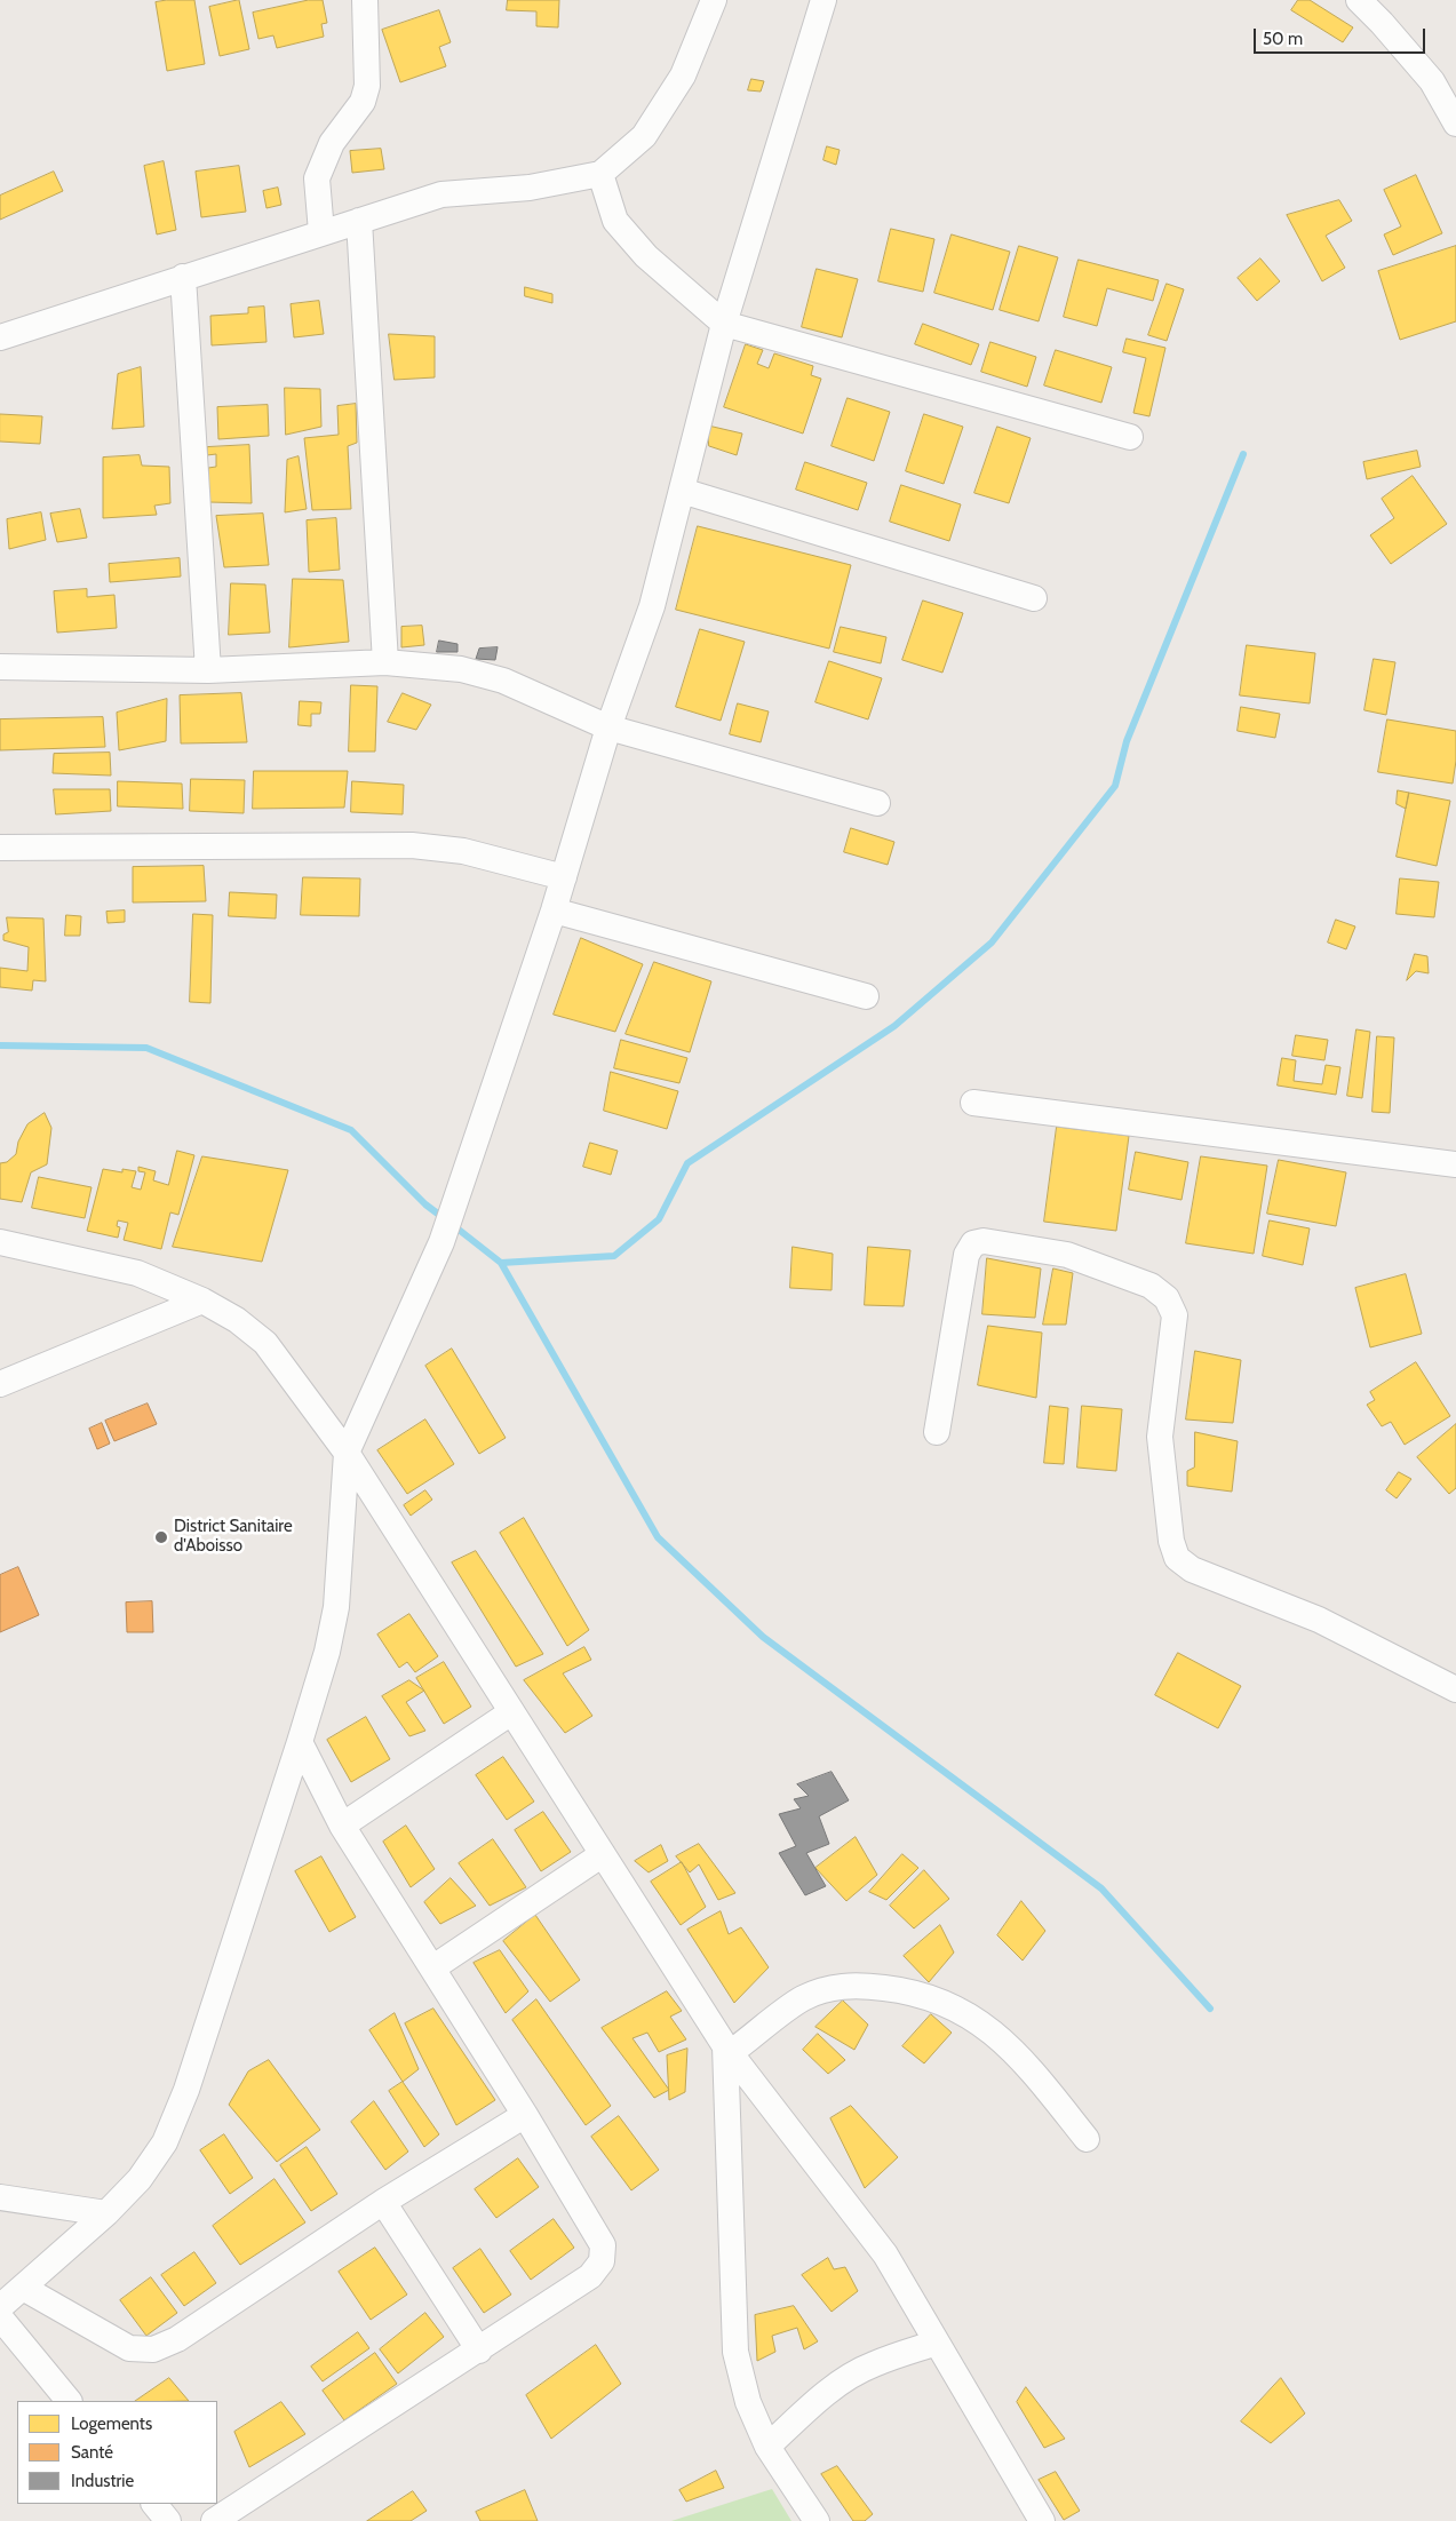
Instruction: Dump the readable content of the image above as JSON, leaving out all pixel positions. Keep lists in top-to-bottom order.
{
  "places": ["District Sanitaire d'Aboisso"],
  "legend": ["Logements", "Santé", "Industrie"],
  "scale_bar": "50 m"
}
